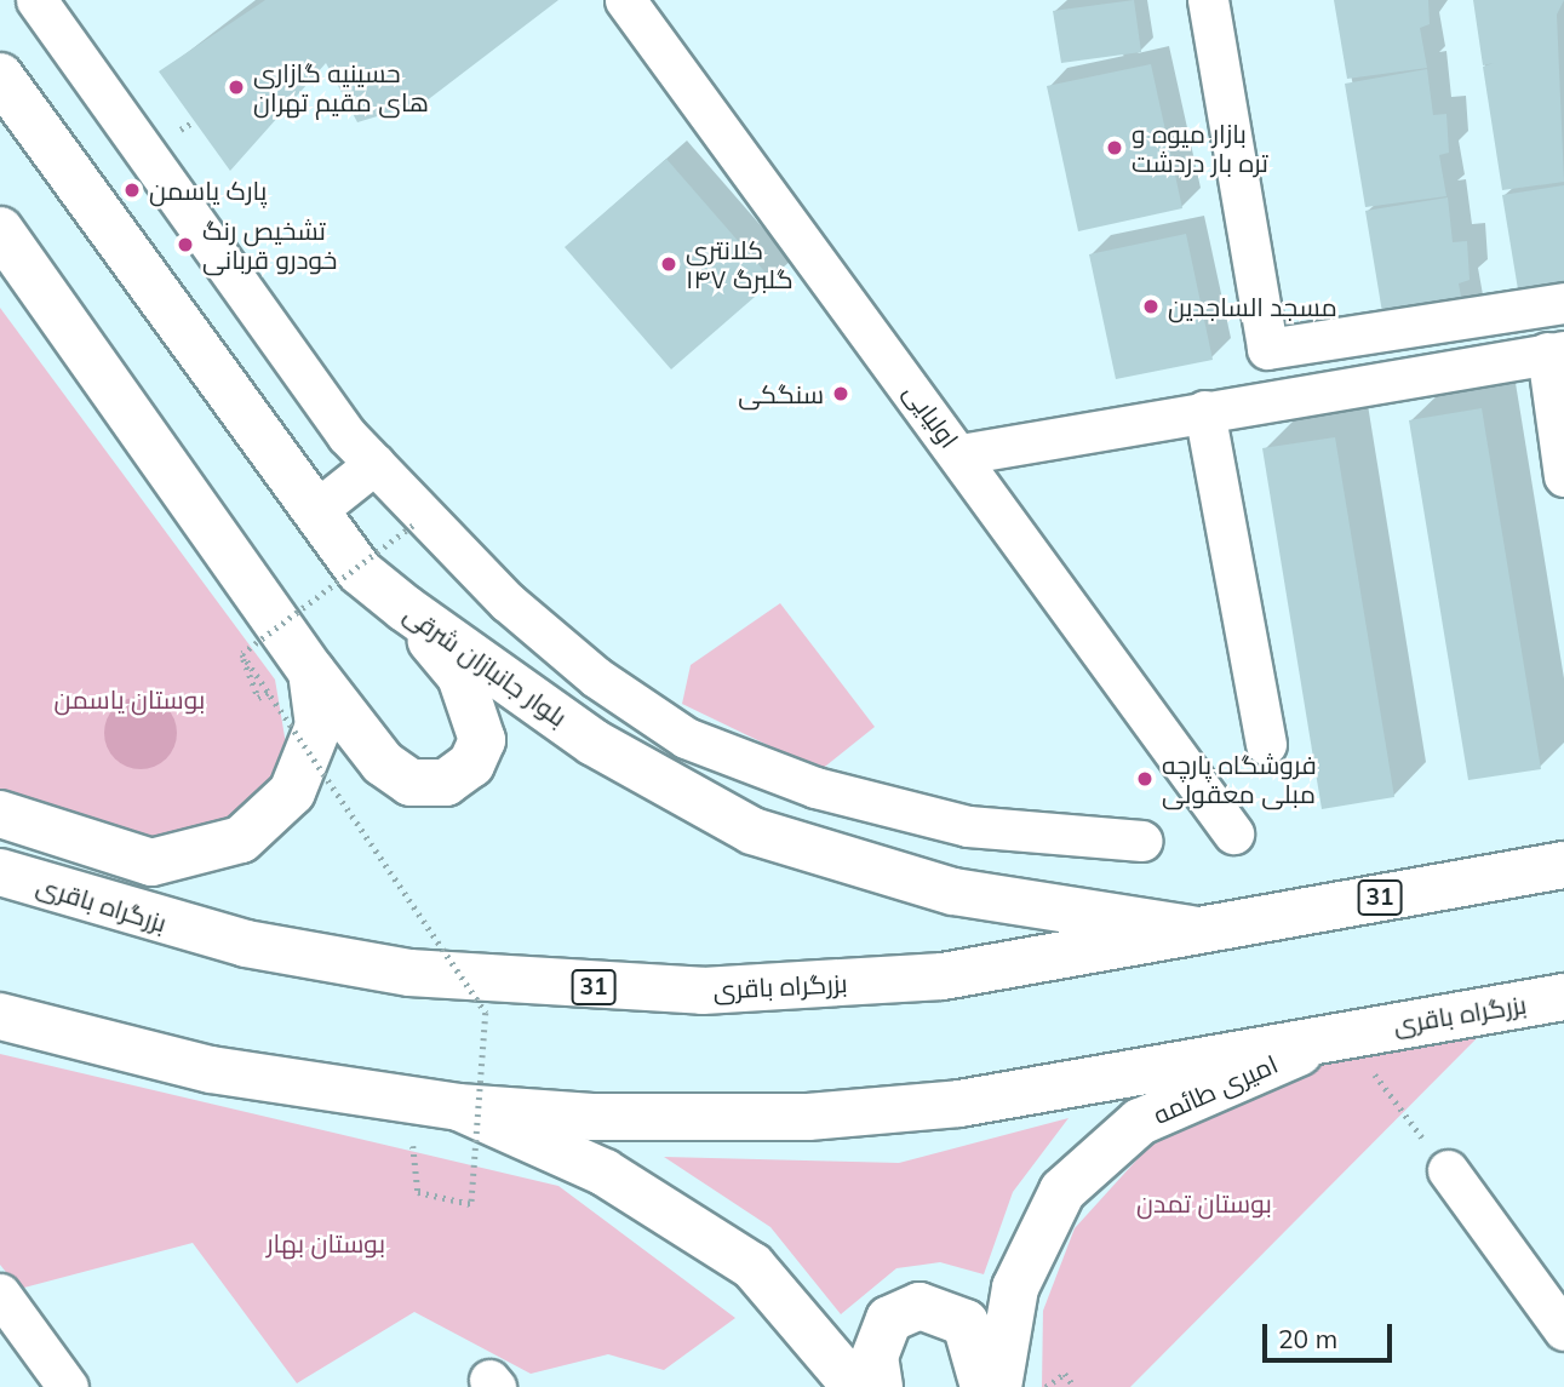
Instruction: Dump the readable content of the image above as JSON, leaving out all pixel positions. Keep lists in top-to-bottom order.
{
  "streets": {
    "main road": [
      "بلوار جانبازان شرقی",
      "31",
      "بزرگراه باقری",
      "امیری طائمه"
    ],
    "street": ["اولیایی"]
  },
  "crossings": [
    ["بلوار جانبازان شرقی", "بزرگراه باقری"],
    ["بزرگراه باقری", "امیری طائمه"]
  ],
  "parks": ["بوستان یاسمن", "بوستان تمدن", "بوستان بهار"],
  "places": [
    "حسینیه گازاری های مقیم تهران",
    "بازار میوه و تره بار دردشت",
    "پارک یاسمن",
    "تشخیص رنگ خودرو قربانی",
    "کلانتری ۱۴۷ گلبرگ",
    "مسجد الساجدین",
    "سنگکی",
    "فروشگاه پارچه مبلی معقولی"
  ],
  "scale_bar": "20 m"
}
